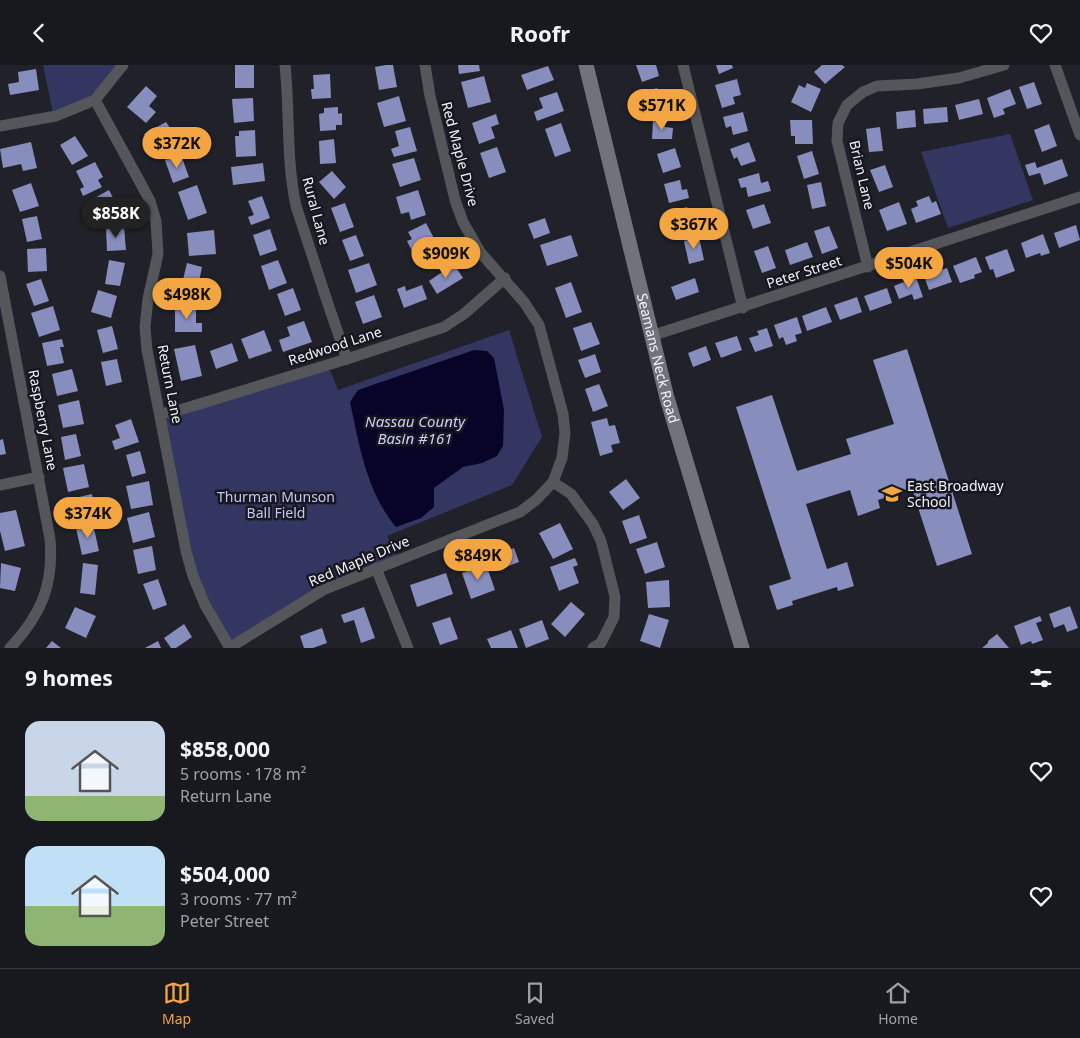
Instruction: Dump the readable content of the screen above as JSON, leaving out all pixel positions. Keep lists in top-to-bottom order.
{
  "streets": {
    "main road": ["Seamans Neck Road"],
    "street": [
      "Red Maple Drive",
      "Brian Lane",
      "Rural Lane",
      "Peter Street",
      "Redwood Lane",
      "Return Lane",
      "Raspberry Lane"
    ]
  },
  "crossings": [
    ["Red Maple Drive", "Redwood Lane"],
    ["Red Maple Drive", "Return Lane"],
    ["Brian Lane", "Peter Street"],
    ["Rural Lane", "Redwood Lane"],
    ["Peter Street", "Seamans Neck Road"],
    ["Redwood Lane", "Return Lane"]
  ],
  "water": ["Nassau County Basin #161"],
  "parks": ["Thurman Munson Ball Field"],
  "places": {
    "school or university": ["East Broadway School"]
  },
  "page": {
    "header": "Roofr",
    "price": [
      "$571K",
      "$372K",
      "$858K",
      "$367K",
      "$909K",
      "$504K",
      "$498K",
      "$374K",
      "$849K"
    ],
    "heading": "9 homes",
    "list": [
      {
        "name": "$858,000",
        "note": "5 rooms · 178 m² · Return Lane"
      },
      {
        "name": "$504,000",
        "note": "3 rooms · 77 m² · Peter Street"
      }
    ],
    "tabs": ["Map", "Saved", "Home"]
  }
}
